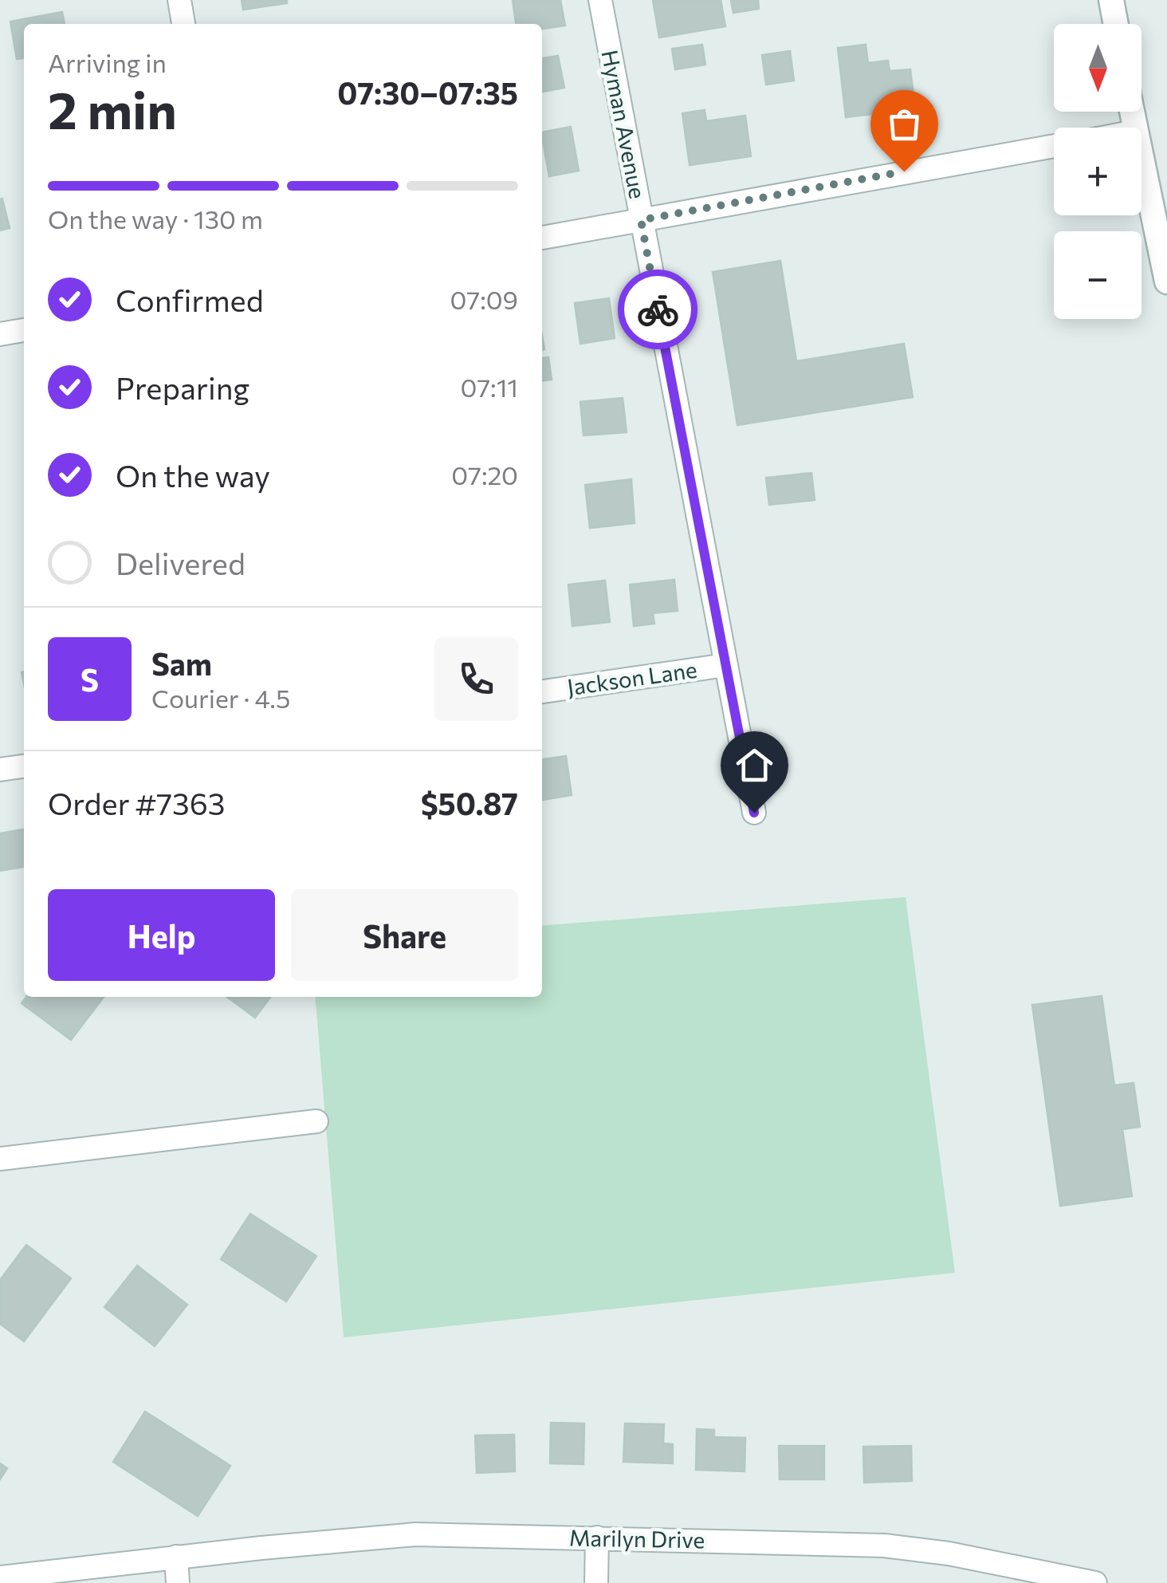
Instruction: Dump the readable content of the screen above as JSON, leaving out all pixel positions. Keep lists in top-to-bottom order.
{
  "streets": {
    "street": ["Hyman Avenue", "Jackson Lane", "Marilyn Drive"]
  },
  "crossings": [
    ["Hyman Avenue", "Jackson Lane"]
  ],
  "north": "bottom",
  "page": {
    "map_buttons": ["+", "−"],
    "heading": ["2 min", "Arriving in", "07:30–07:35"],
    "panel": [
      "Sam",
      "Courier · 4.5",
      "Order #7363",
      "$50.87"
    ],
    "bar": "On the way · 130 m",
    "list": [
      ["Confirmed", "07:09"],
      ["Preparing", "07:11"],
      ["On the way", "07:20"],
      "Delivered"
    ],
    "round": "S",
    "buttons": ["Help", "Share"]
  }
}
